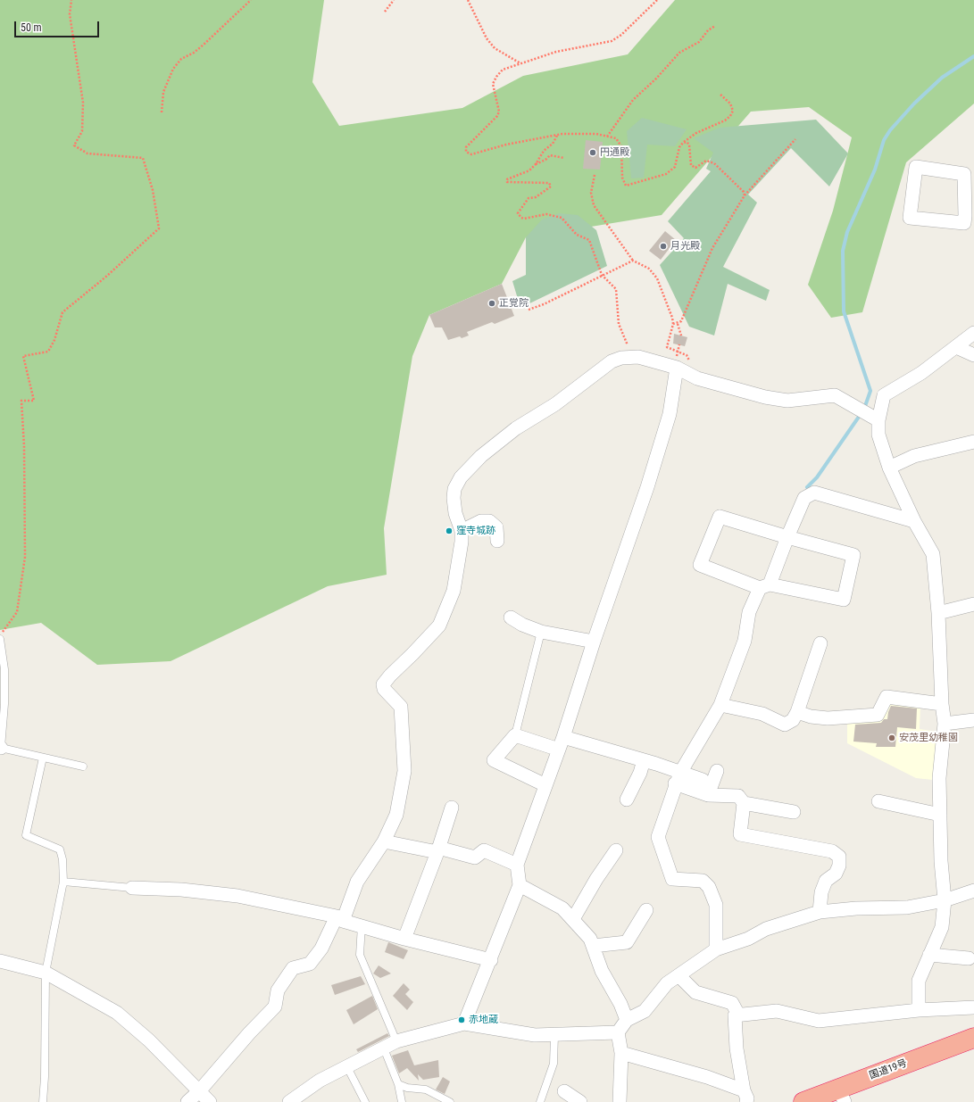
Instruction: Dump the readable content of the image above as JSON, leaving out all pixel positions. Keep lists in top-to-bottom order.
{
  "streets": {
    "highway": ["国道19号"]
  },
  "places": [
    "円通殿",
    "月光殿",
    "正覚院",
    "窪寺城跡",
    "安茂里幼稚園",
    "赤地蔵"
  ],
  "scale_bar": "50 m"
}
